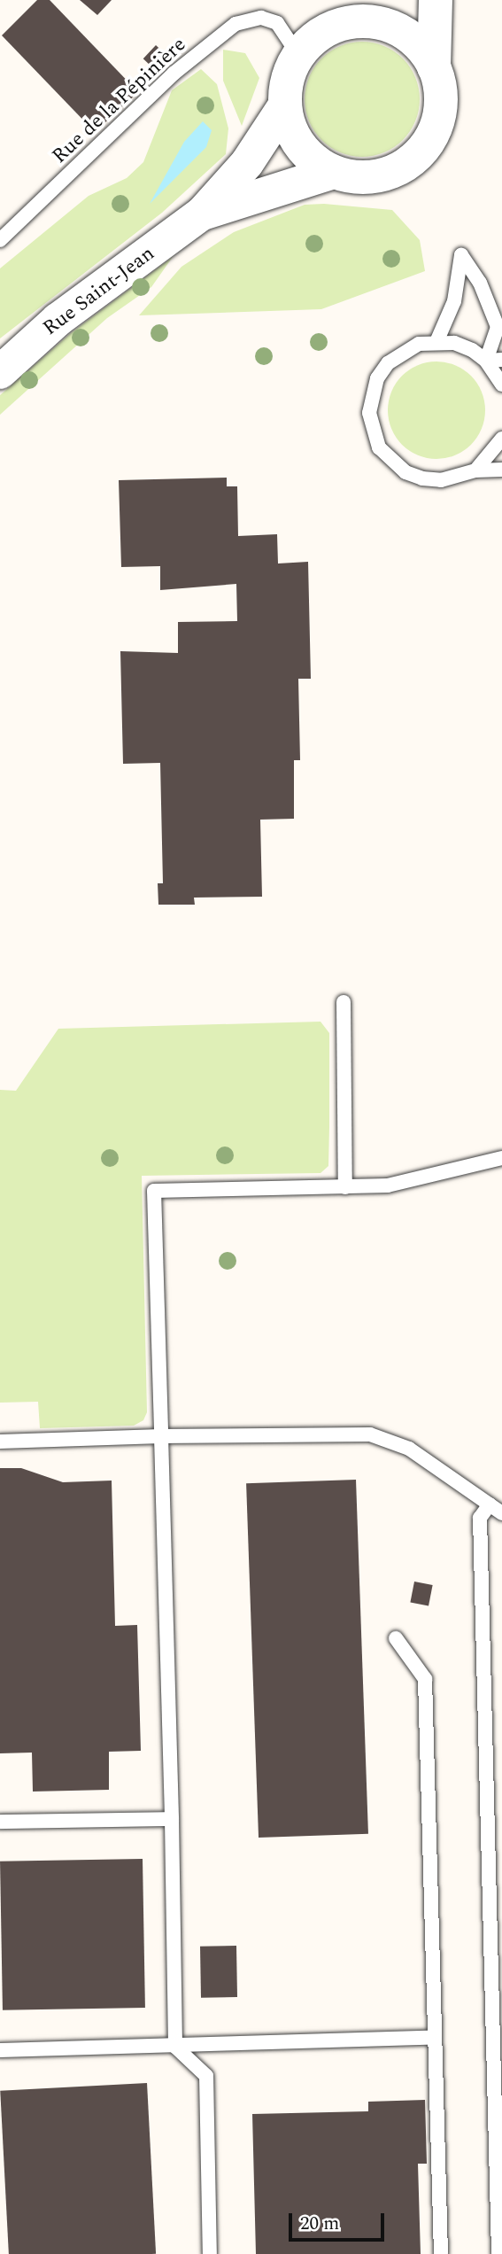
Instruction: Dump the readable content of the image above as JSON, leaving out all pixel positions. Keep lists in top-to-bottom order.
{
  "streets": {
    "street": ["Rue Saint-Jean"],
    "lane": ["Rue de la Pépinière"]
  },
  "crossings": [
    ["Rue de la Pépinière", "Rue Saint-Jean"]
  ],
  "scale_bar": "20 m"
}
